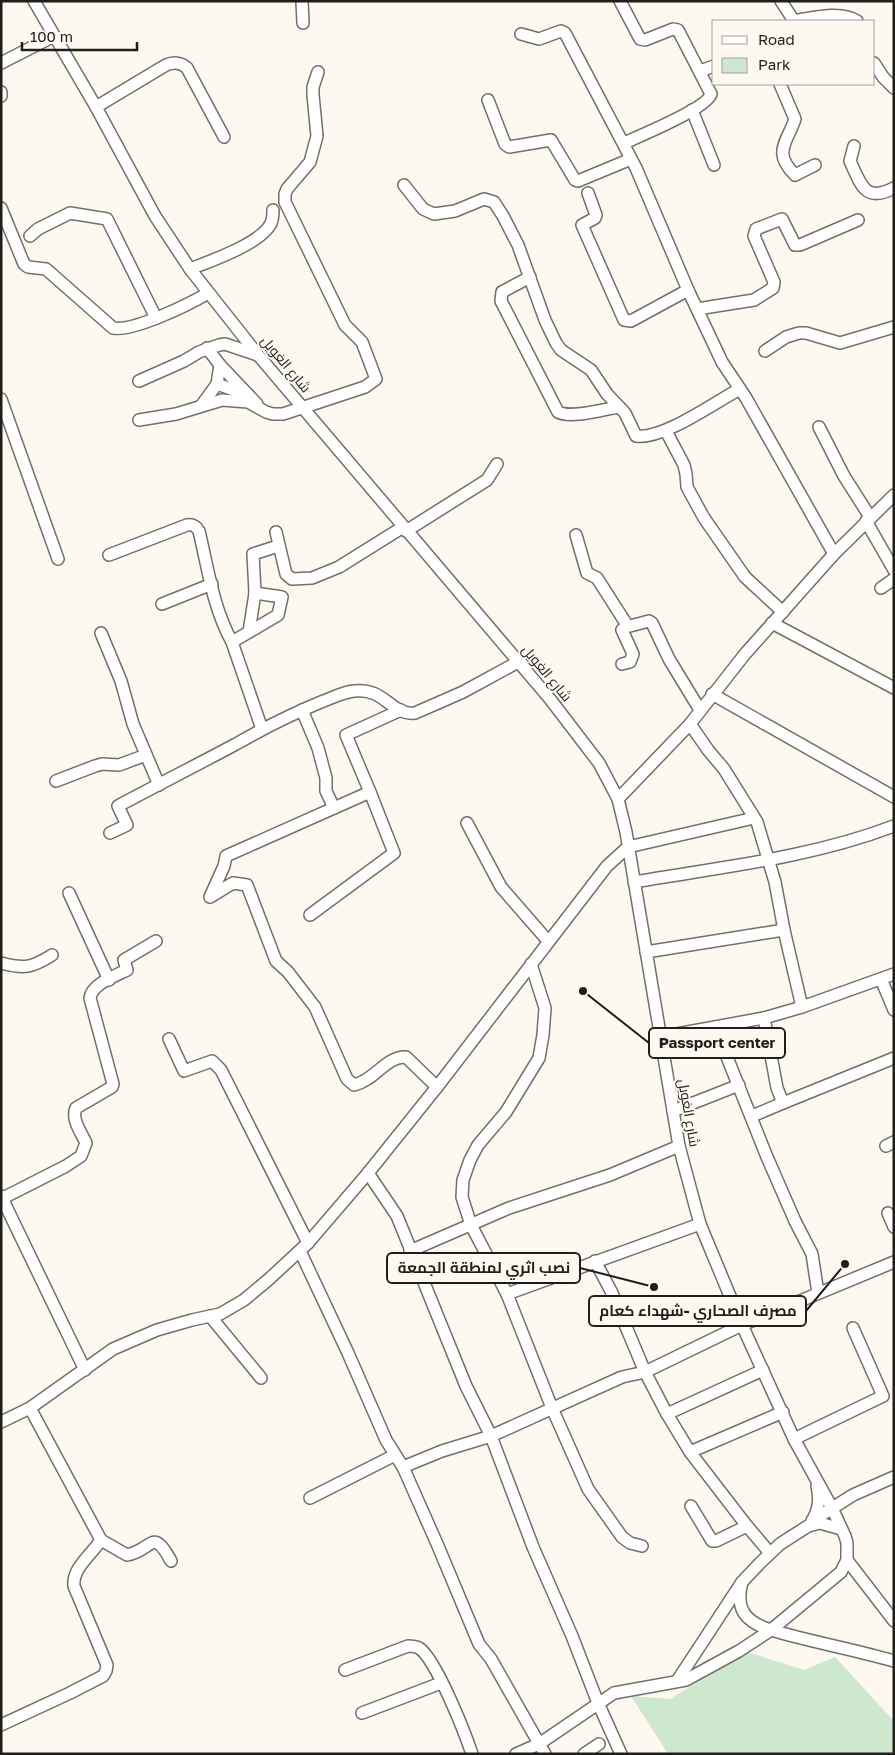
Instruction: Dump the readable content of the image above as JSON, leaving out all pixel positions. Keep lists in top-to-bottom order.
{
  "streets": {
    "street": ["شارع الغويل"]
  },
  "places": ["Passport center", "مصرف الصحاري -شهداء كعام", "نصب اثري لمنطقة الجمعة"],
  "legend": ["Road", "Park"],
  "scale_bar": "100 m"
}
